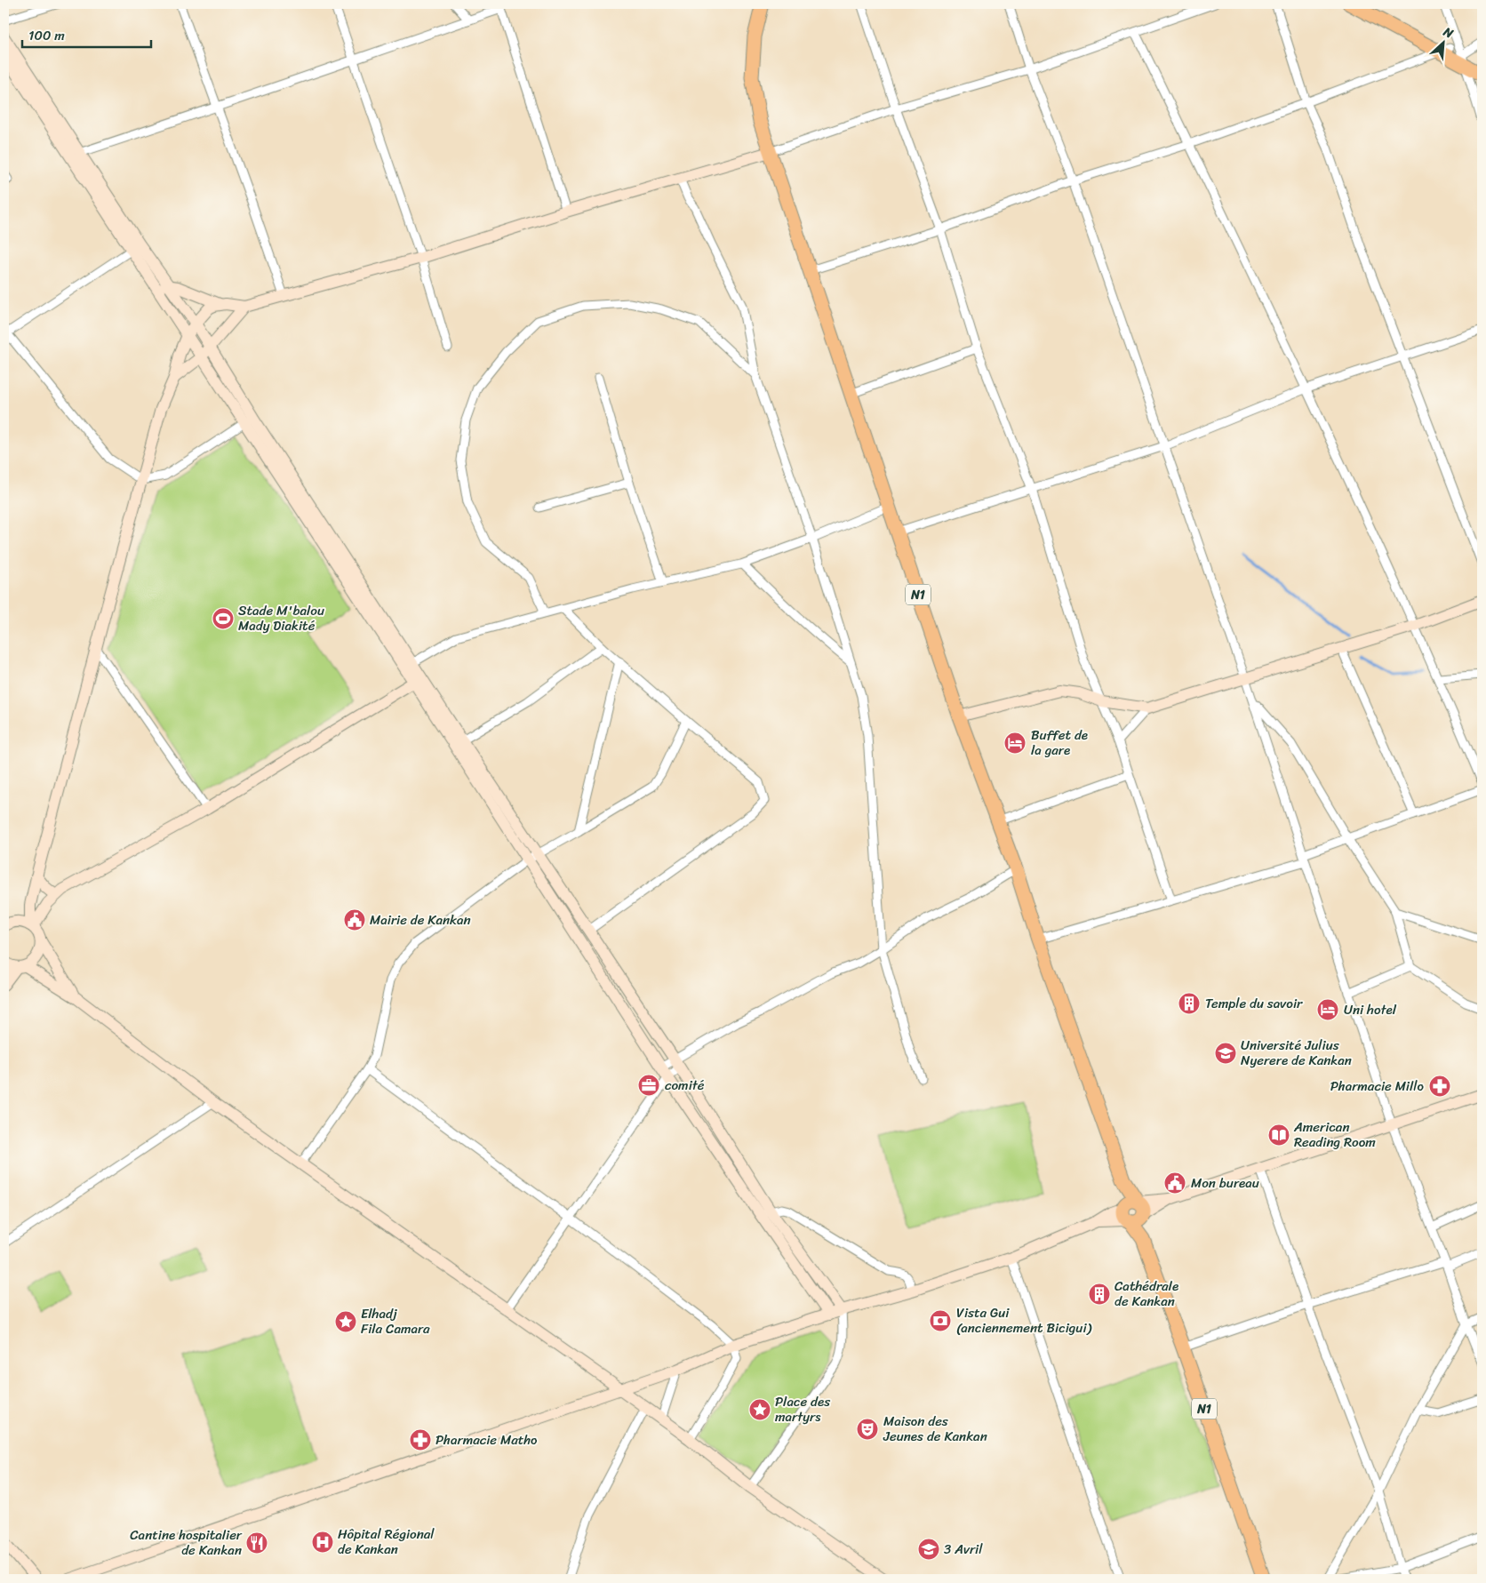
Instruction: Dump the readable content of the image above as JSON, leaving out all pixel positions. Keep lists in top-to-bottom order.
{
  "streets": {
    "highway": ["N1"]
  },
  "places": {
    "sports": ["Stade M'balou Mady Diakité"],
    "hotel": ["Buffet de la gare", "Uni hotel"],
    "public building": ["Mairie de Kankan", "Mon bureau"],
    "building": ["Temple du savoir", "Cathédrale de Kankan"],
    "school or university": ["Université Julius Nyerere de Kankan", "3 Avril"],
    "office": ["comité"],
    "pharmacy": ["Pharmacie Millo", "Pharmacie Matho"],
    "library": ["American Reading Room"],
    "bank": ["Vista Gui (anciennement Bicigui)"],
    "place": ["Elhadj Fila Camara", "Place des martyrs"],
    "theatre": ["Maison des Jeunes de Kankan"],
    "hospital": ["Hôpital Régional de Kankan"],
    "restaurant": ["Cantine hospitalier de Kankan"]
  },
  "scale_bar": "100 m",
  "north": "top right"
}
